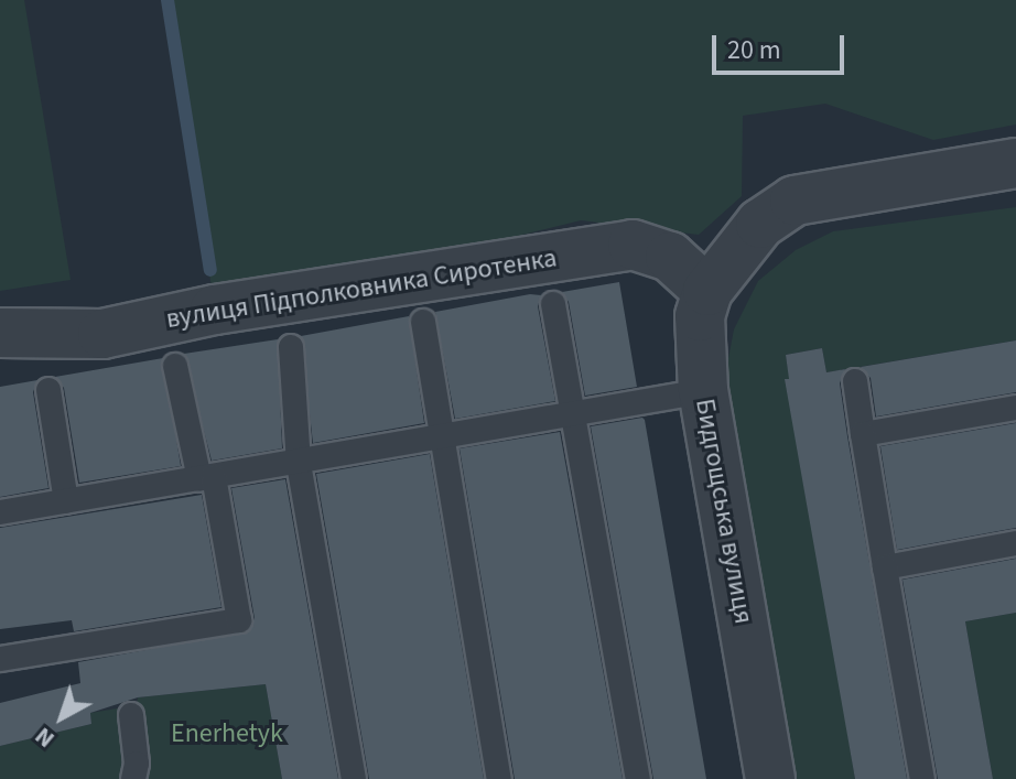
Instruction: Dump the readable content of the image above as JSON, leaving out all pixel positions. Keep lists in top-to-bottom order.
{
  "streets": {
    "street": ["вулиця Підполковника Сиротенка", "Бидгощська вулиця"]
  },
  "crossings": [
    ["вулиця Підполковника Сиротенка", "Бидгощська вулиця"]
  ],
  "parks": ["Enerhetyk"],
  "scale_bar": "20 m",
  "north": "bottom left"
}
